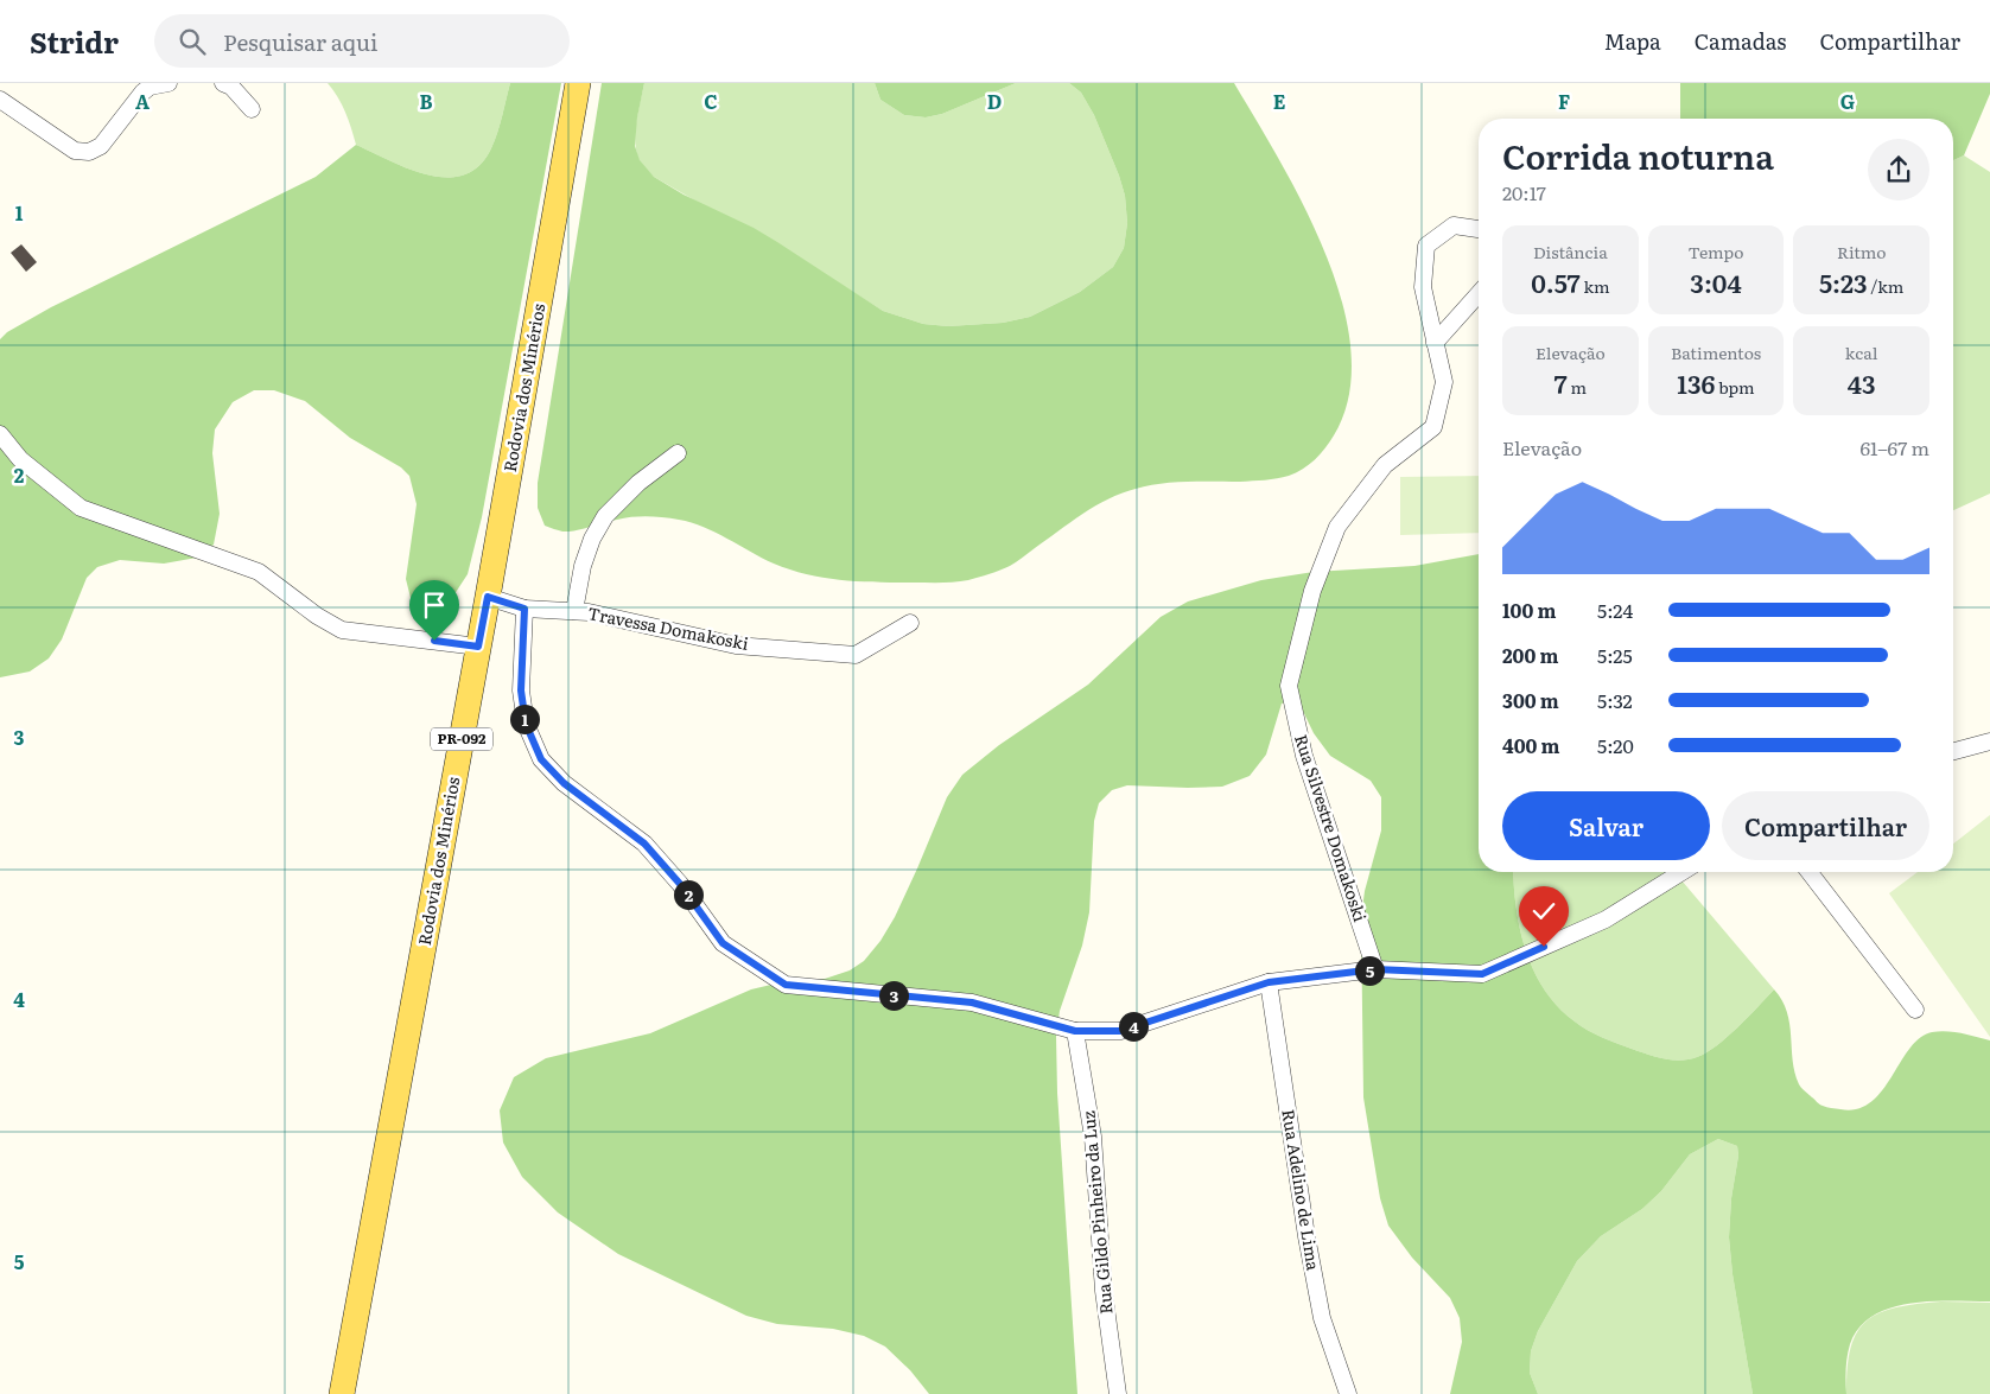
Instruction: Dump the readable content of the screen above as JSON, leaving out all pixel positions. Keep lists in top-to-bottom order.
{
  "streets": {
    "main road": ["Rodovia dos Minérios", "PR-092"],
    "street": [
      "Travessa Domakoski",
      "Rua Silvestre Domakoski",
      "Rua Adelino de Lima",
      "Rua Gildo Pinheiro da Luz"
    ]
  },
  "crossings": [
    ["Rodovia dos Minérios", "Travessa Domakoski"]
  ],
  "page": {
    "header": "Stridr",
    "search": "Pesquisar aqui",
    "nav": ["Mapa", "Camadas", "Compartilhar"],
    "heading": ["Corrida noturna", "20:17"],
    "stats": [
      ["Distância", "0.57 km"],
      ["Tempo", "3:04"],
      ["Ritmo", "5:23 /km"],
      ["Elevação", "7 m"],
      ["Batimentos", "136 bpm"],
      ["kcal", "43"]
    ],
    "chart": ["Elevação", "61–67 m"],
    "list": [
      {
        "name": "100 m",
        "note": "5:24"
      },
      {
        "name": "200 m",
        "note": "5:25"
      },
      {
        "name": "300 m",
        "note": "5:32"
      },
      {
        "name": "400 m",
        "note": "5:20"
      }
    ],
    "pins": [
      "1",
      "2",
      "5",
      "3",
      "4"
    ],
    "buttons": ["Salvar", "Compartilhar"]
  },
  "grid": {
    "columns": [
      "A",
      "B",
      "C",
      "D",
      "E",
      "F",
      "G"
    ],
    "rows": [
      "1",
      "2",
      "3",
      "4",
      "5"
    ]
  }
}
